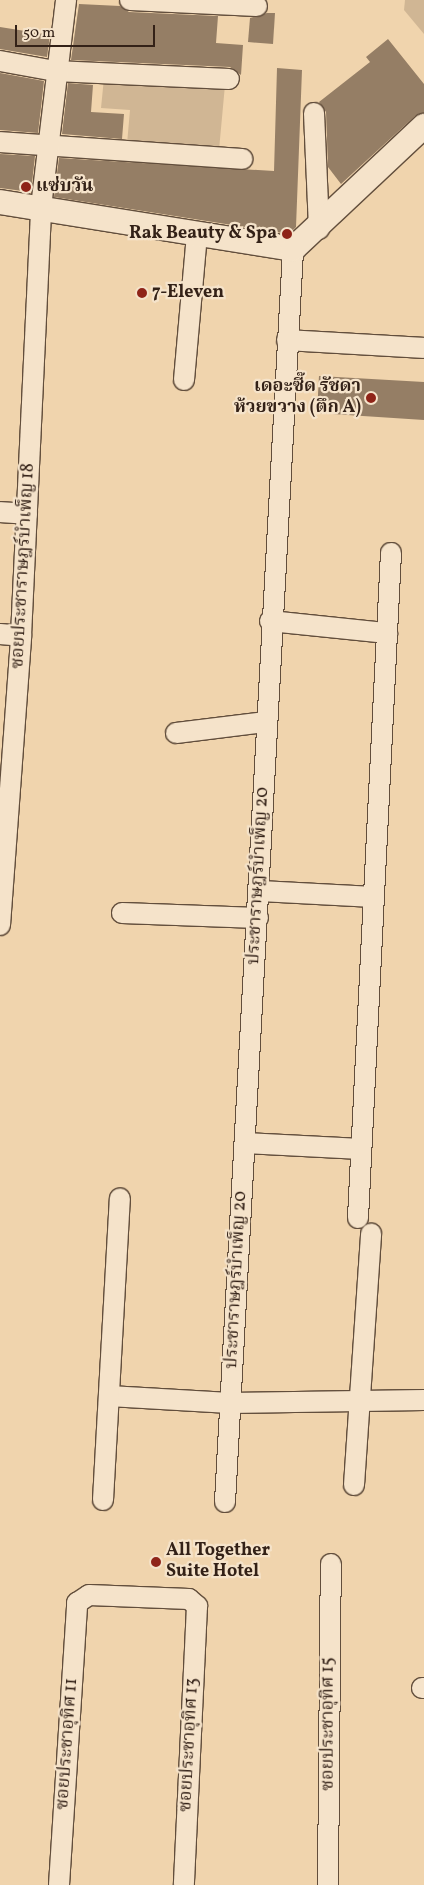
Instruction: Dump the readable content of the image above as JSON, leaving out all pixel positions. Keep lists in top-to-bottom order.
{
  "streets": {
    "street": [
      "ซอยประชาราษฎร์บำเพ็ญ 18",
      "ประชาราษฎร์บำเพ็ญ 20",
      "ซอยประชาอุทิศ 15",
      "ซอยประชาอุทิศ 11",
      "ซอยประชาอุทิศ 13"
    ]
  },
  "crossings": [
    ["ซอยประชาอุทิศ 11", "ซอยประชาอุทิศ 13"]
  ],
  "places": [
    "แซ่บวัน",
    "Rak Beauty & Spa",
    "7-Eleven",
    "เดอะซี๊ด รัชดา ห้วยขวาง (ตึก A)",
    "All Together Suite Hotel"
  ],
  "scale_bar": "50 m"
}
